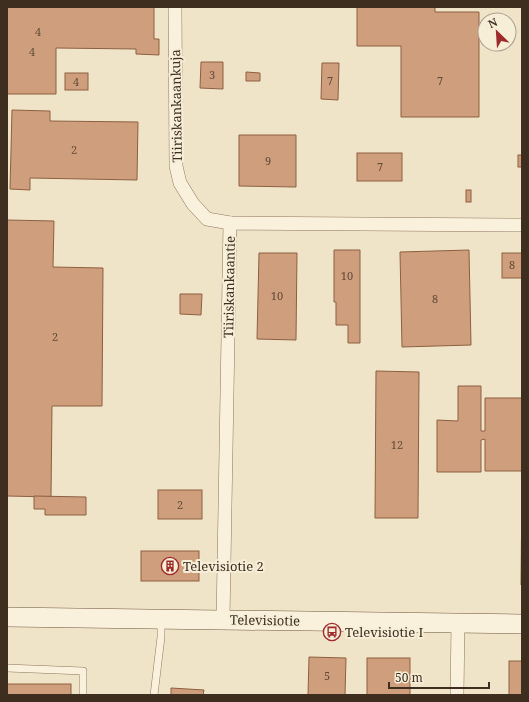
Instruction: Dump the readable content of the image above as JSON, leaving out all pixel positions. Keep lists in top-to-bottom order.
{
  "streets": {
    "street": ["Tiiriskankaankuja", "Tiiriskankaantie", "Televisiotie"]
  },
  "crossings": [
    ["Tiiriskankaankuja", "Tiiriskankaantie"],
    ["Tiiriskankaantie", "Televisiotie"]
  ],
  "places": {
    "building": ["Televisiotie 2"],
    "bus stop": ["Televisiotie I"]
  },
  "house_numbers": [
    "4",
    "4",
    "3",
    "7",
    "7",
    "4",
    "2",
    "9",
    "7",
    "8",
    "10",
    "10",
    "8",
    "2",
    "12",
    "2",
    "5"
  ],
  "scale_bar": "50 m",
  "north": "top left"
}
